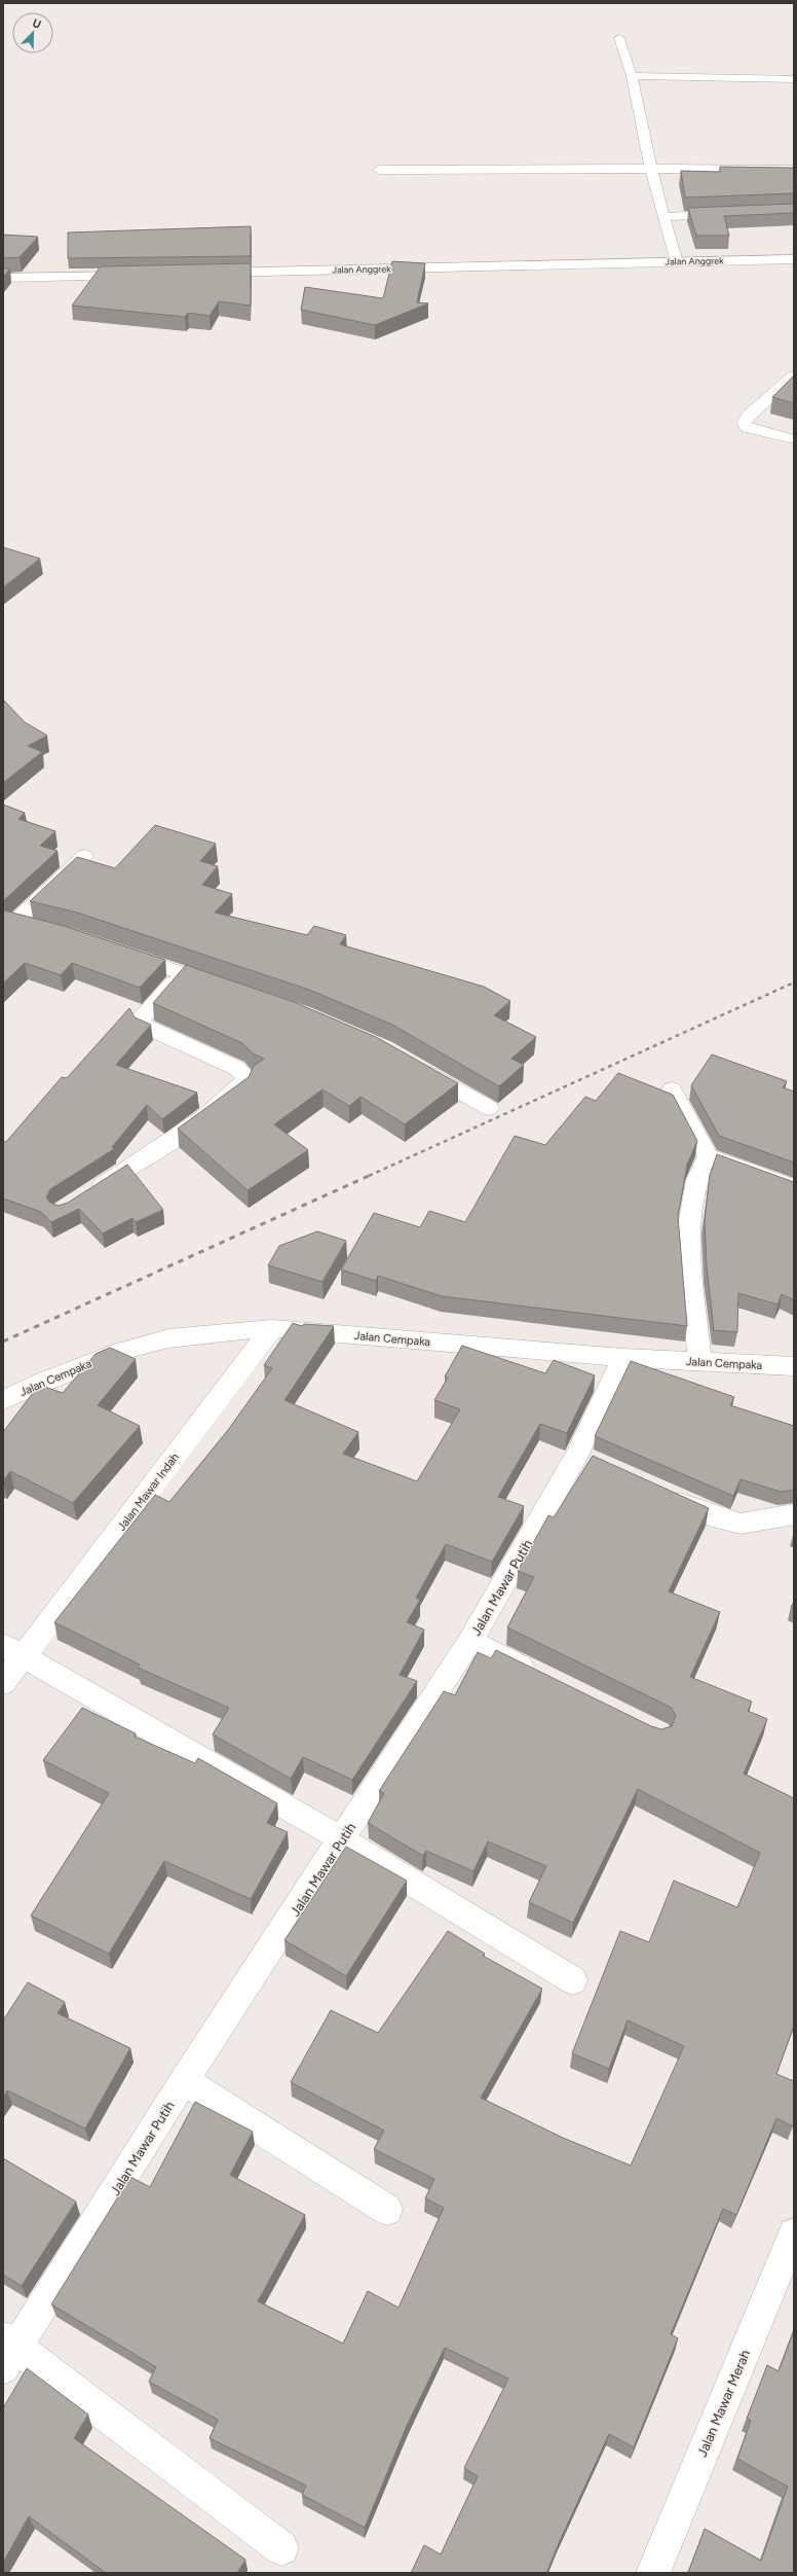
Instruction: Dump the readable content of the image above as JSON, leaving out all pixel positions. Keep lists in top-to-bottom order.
{
  "streets": {
    "main road": [
      "Jalan Anggrek",
      "Jalan Cempaka",
      "Jalan Mawar Indah",
      "Jalan Mawar Putih",
      "Jalan Mawar Merah"
    ]
  },
  "crossings": [
    ["Jalan Cempaka", "Jalan Mawar Indah"],
    ["Jalan Cempaka", "Jalan Mawar Putih"]
  ],
  "north": "top right"
}
